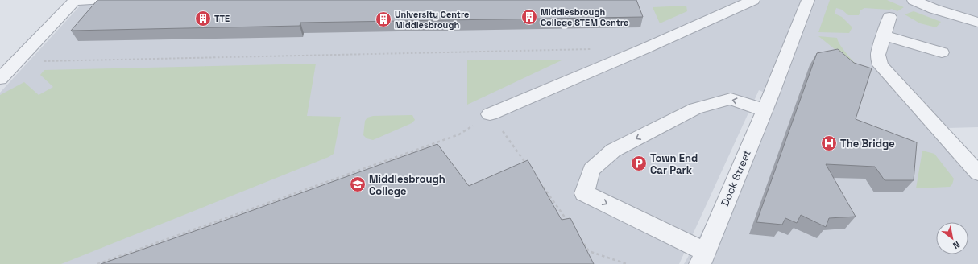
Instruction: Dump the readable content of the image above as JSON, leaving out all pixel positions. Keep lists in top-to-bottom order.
{
  "streets": {
    "street": ["Dock Street"]
  },
  "places": {
    "building": ["Middlesbrough College STEM Centre", "TTE", "University Centre Middlesbrough"],
    "hospital": ["The Bridge"],
    "parking": ["Town End Car Park"],
    "school or university": ["Middlesbrough College"]
  },
  "north": "bottom right"
}
